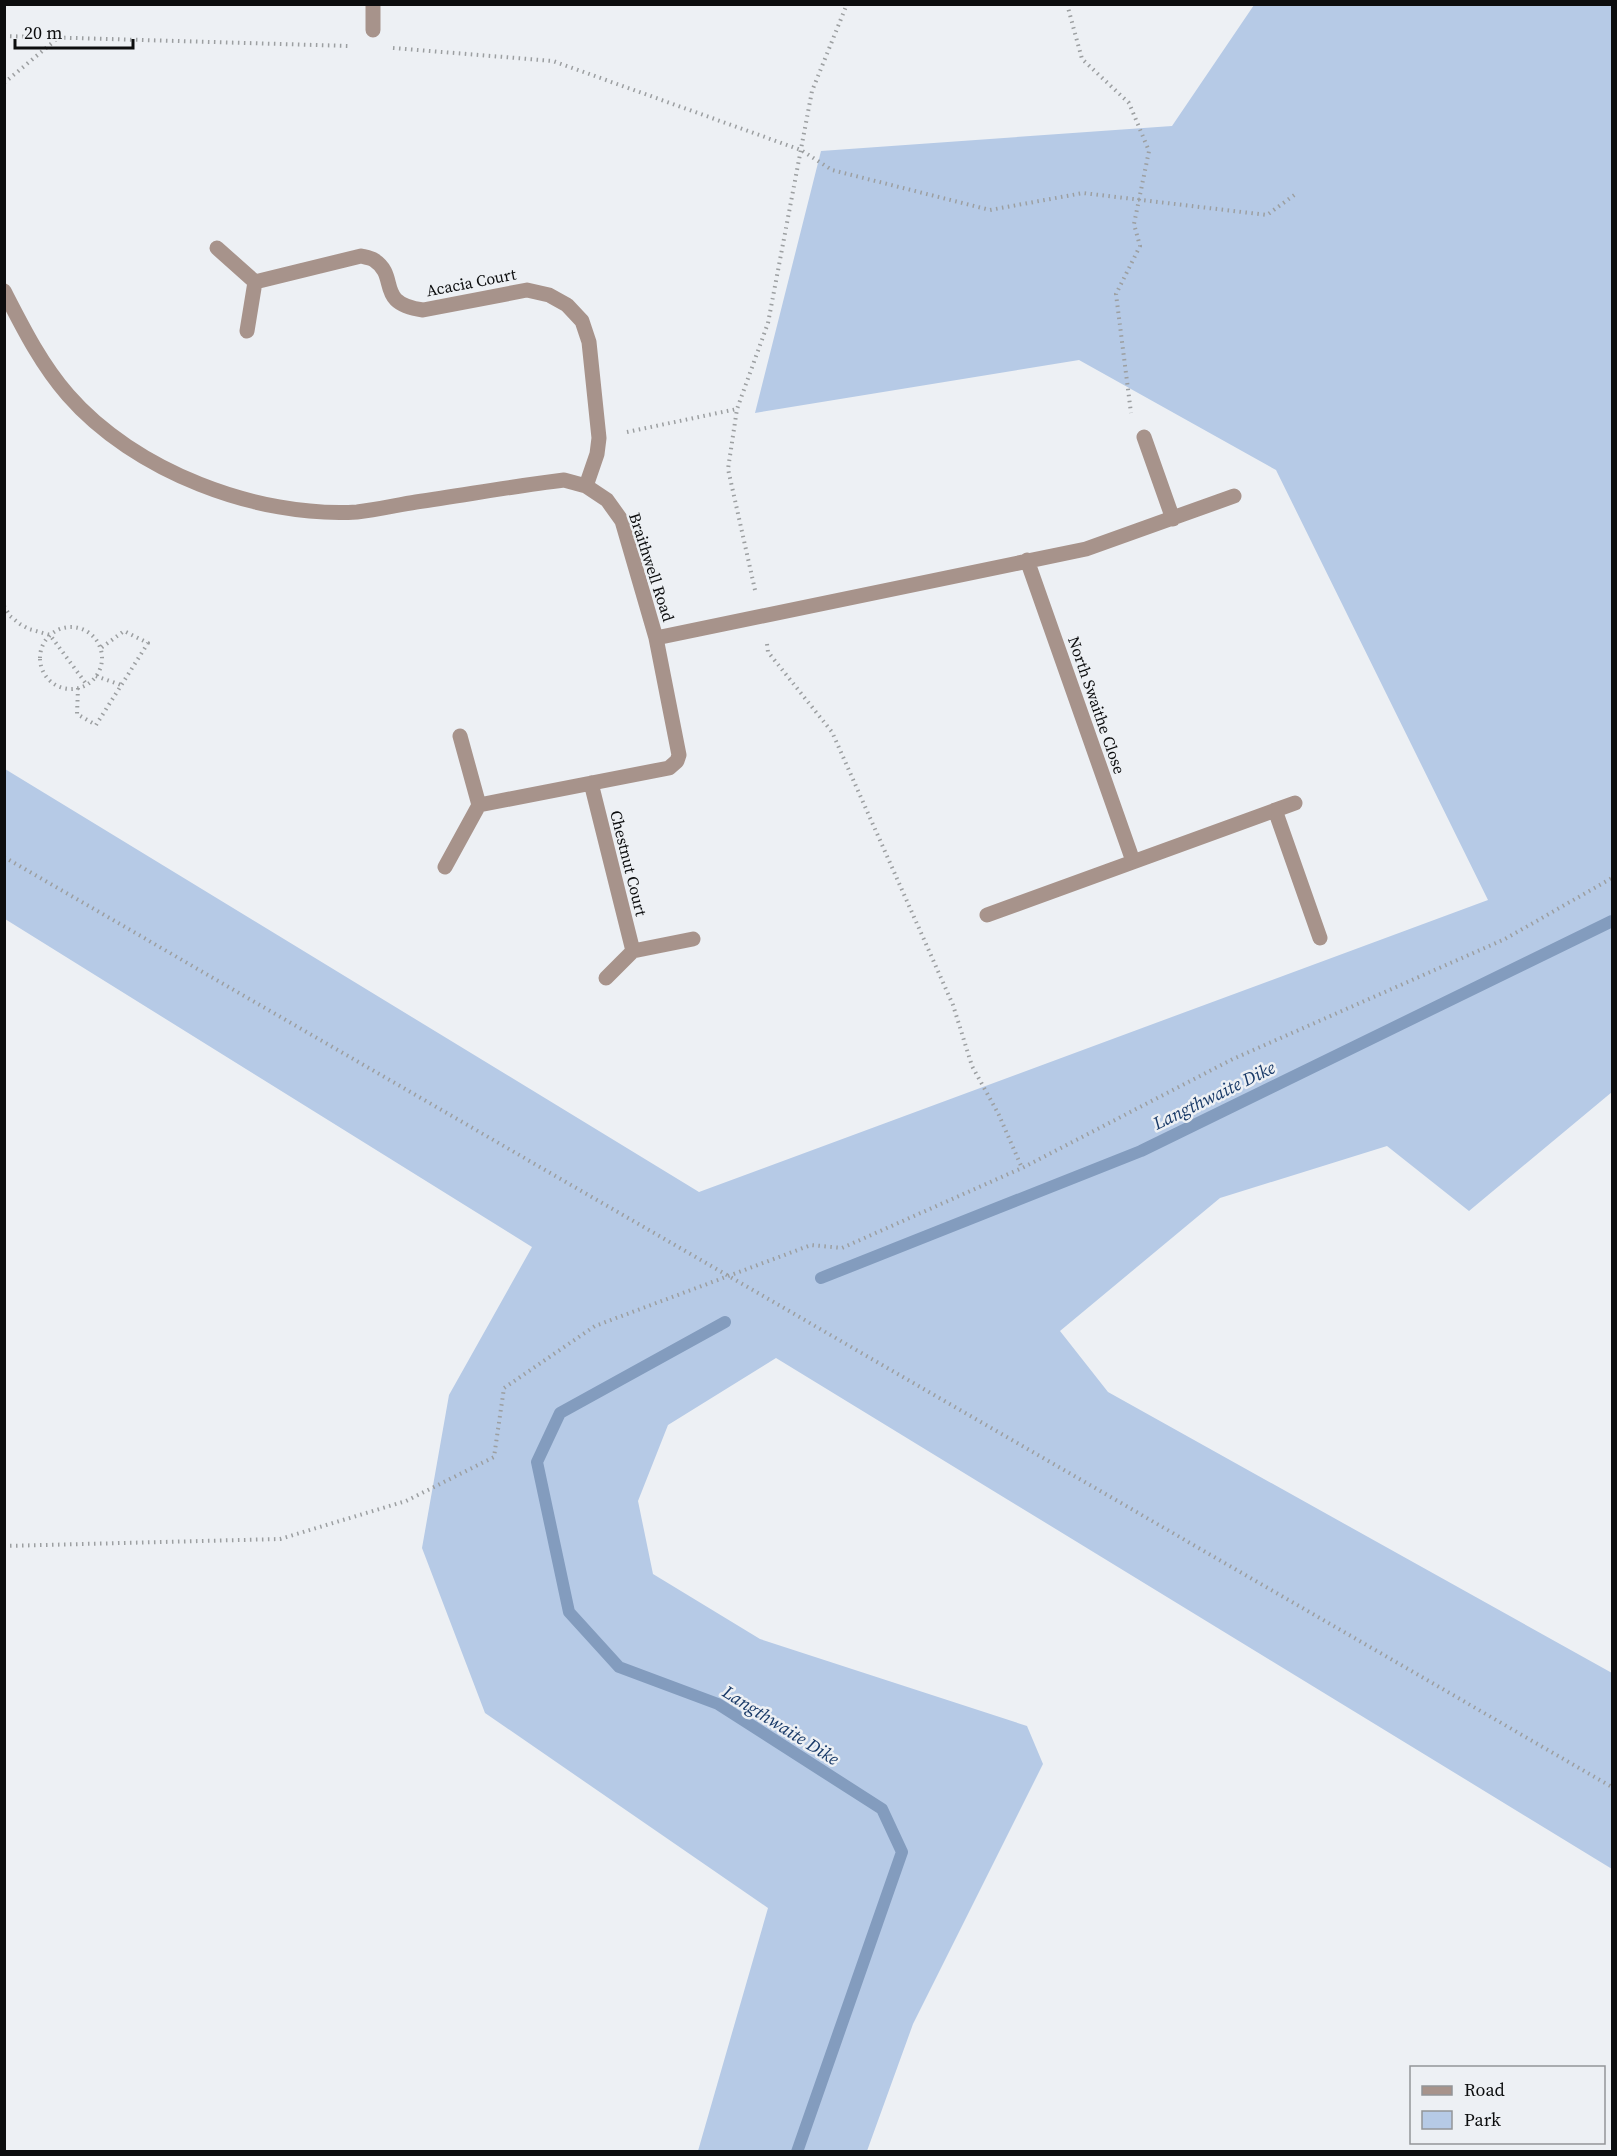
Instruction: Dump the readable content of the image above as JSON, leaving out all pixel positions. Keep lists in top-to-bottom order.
{
  "streets": {
    "street": [
      "Acacia Court",
      "Braithwell Road",
      "North Swaithe Close",
      "Chestnut Court"
    ]
  },
  "crossings": [
    ["Acacia Court", "Braithwell Road"],
    ["Braithwell Road", "North Swaithe Close"]
  ],
  "water": ["Langthwaite Dike"],
  "legend": ["Road", "Park"],
  "scale_bar": "20 m"
}
